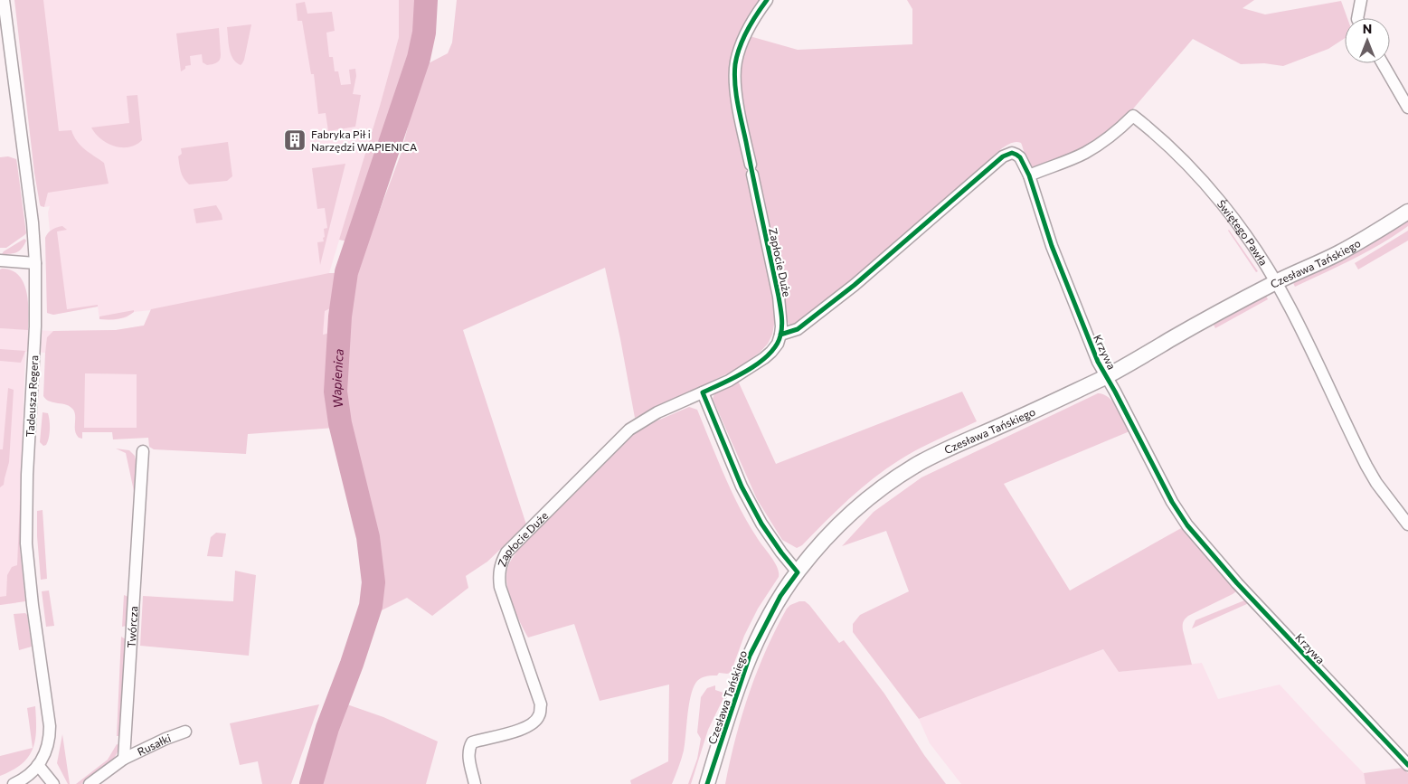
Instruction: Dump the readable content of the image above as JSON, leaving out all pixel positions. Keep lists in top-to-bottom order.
{
  "streets": {
    "street": [
      "Świętego Pawła",
      "Zapłocie Duże",
      "Czesława Tańskiego",
      "Krzywa",
      "Tadeusza Regera",
      "Twórcza",
      "Rusałki"
    ]
  },
  "crossings": [
    ["Świętego Pawła", "Czesława Tańskiego"],
    ["Świętego Pawła", "Krzywa"],
    ["Zapłocie Duże", "Krzywa"],
    ["Czesława Tańskiego", "Krzywa"],
    ["Twórcza", "Rusałki"]
  ],
  "water": ["Wapienica"],
  "places": {
    "building": ["Fabryka Pił i Narzędzi WAPIENICA"]
  },
  "north": "top"
}
